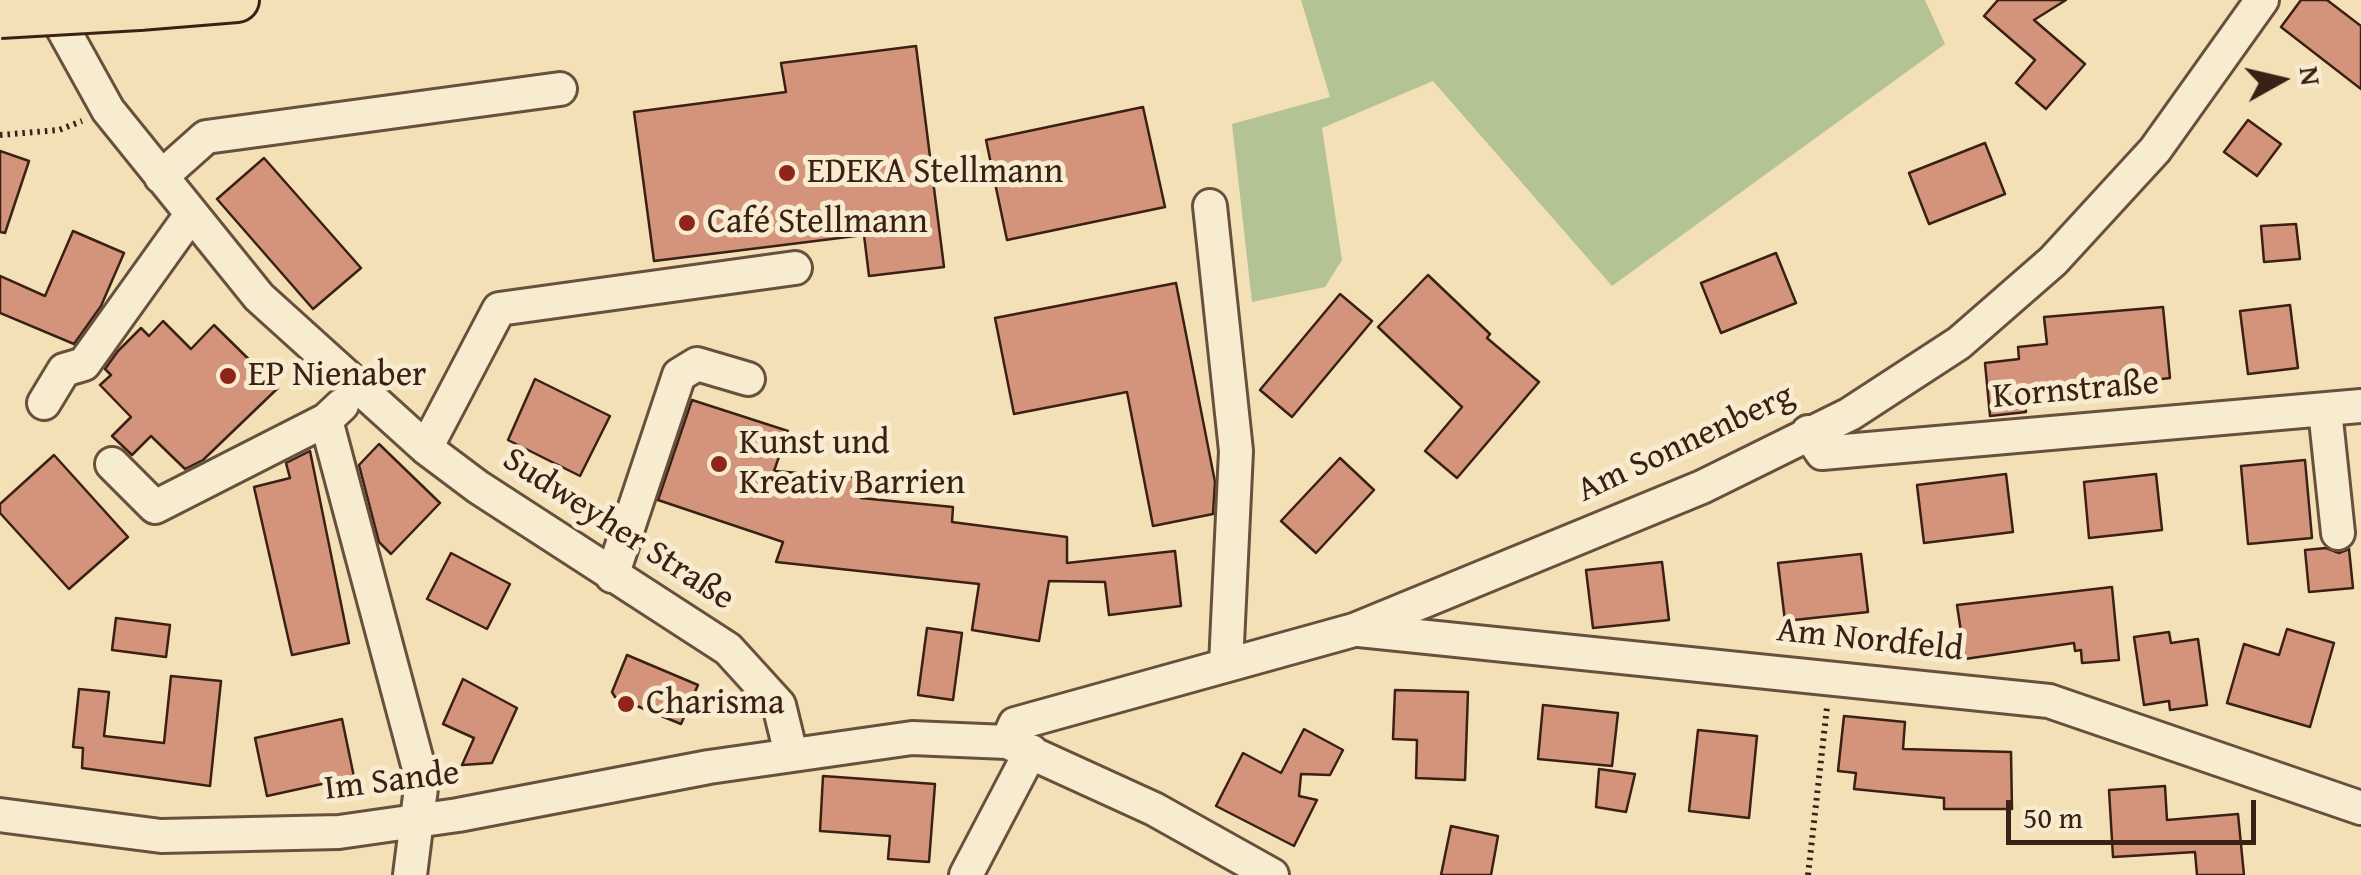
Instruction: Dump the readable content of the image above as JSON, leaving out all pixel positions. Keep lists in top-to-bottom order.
{
  "streets": {
    "street": [
      "Kornstraße",
      "Am Sonnenberg",
      "Sudweyher Straße",
      "Am Nordfeld",
      "Im Sande"
    ]
  },
  "crossings": [
    ["Kornstraße", "Am Sonnenberg"],
    ["Am Sonnenberg", "Am Nordfeld"],
    ["Sudweyher Straße", "Im Sande"]
  ],
  "places": [
    "EDEKA Stellmann",
    "Café Stellmann",
    "EP Nienaber",
    "Kunst und Kreativ Barrien",
    "Charisma"
  ],
  "scale_bar": "50 m",
  "north": "right"
}
